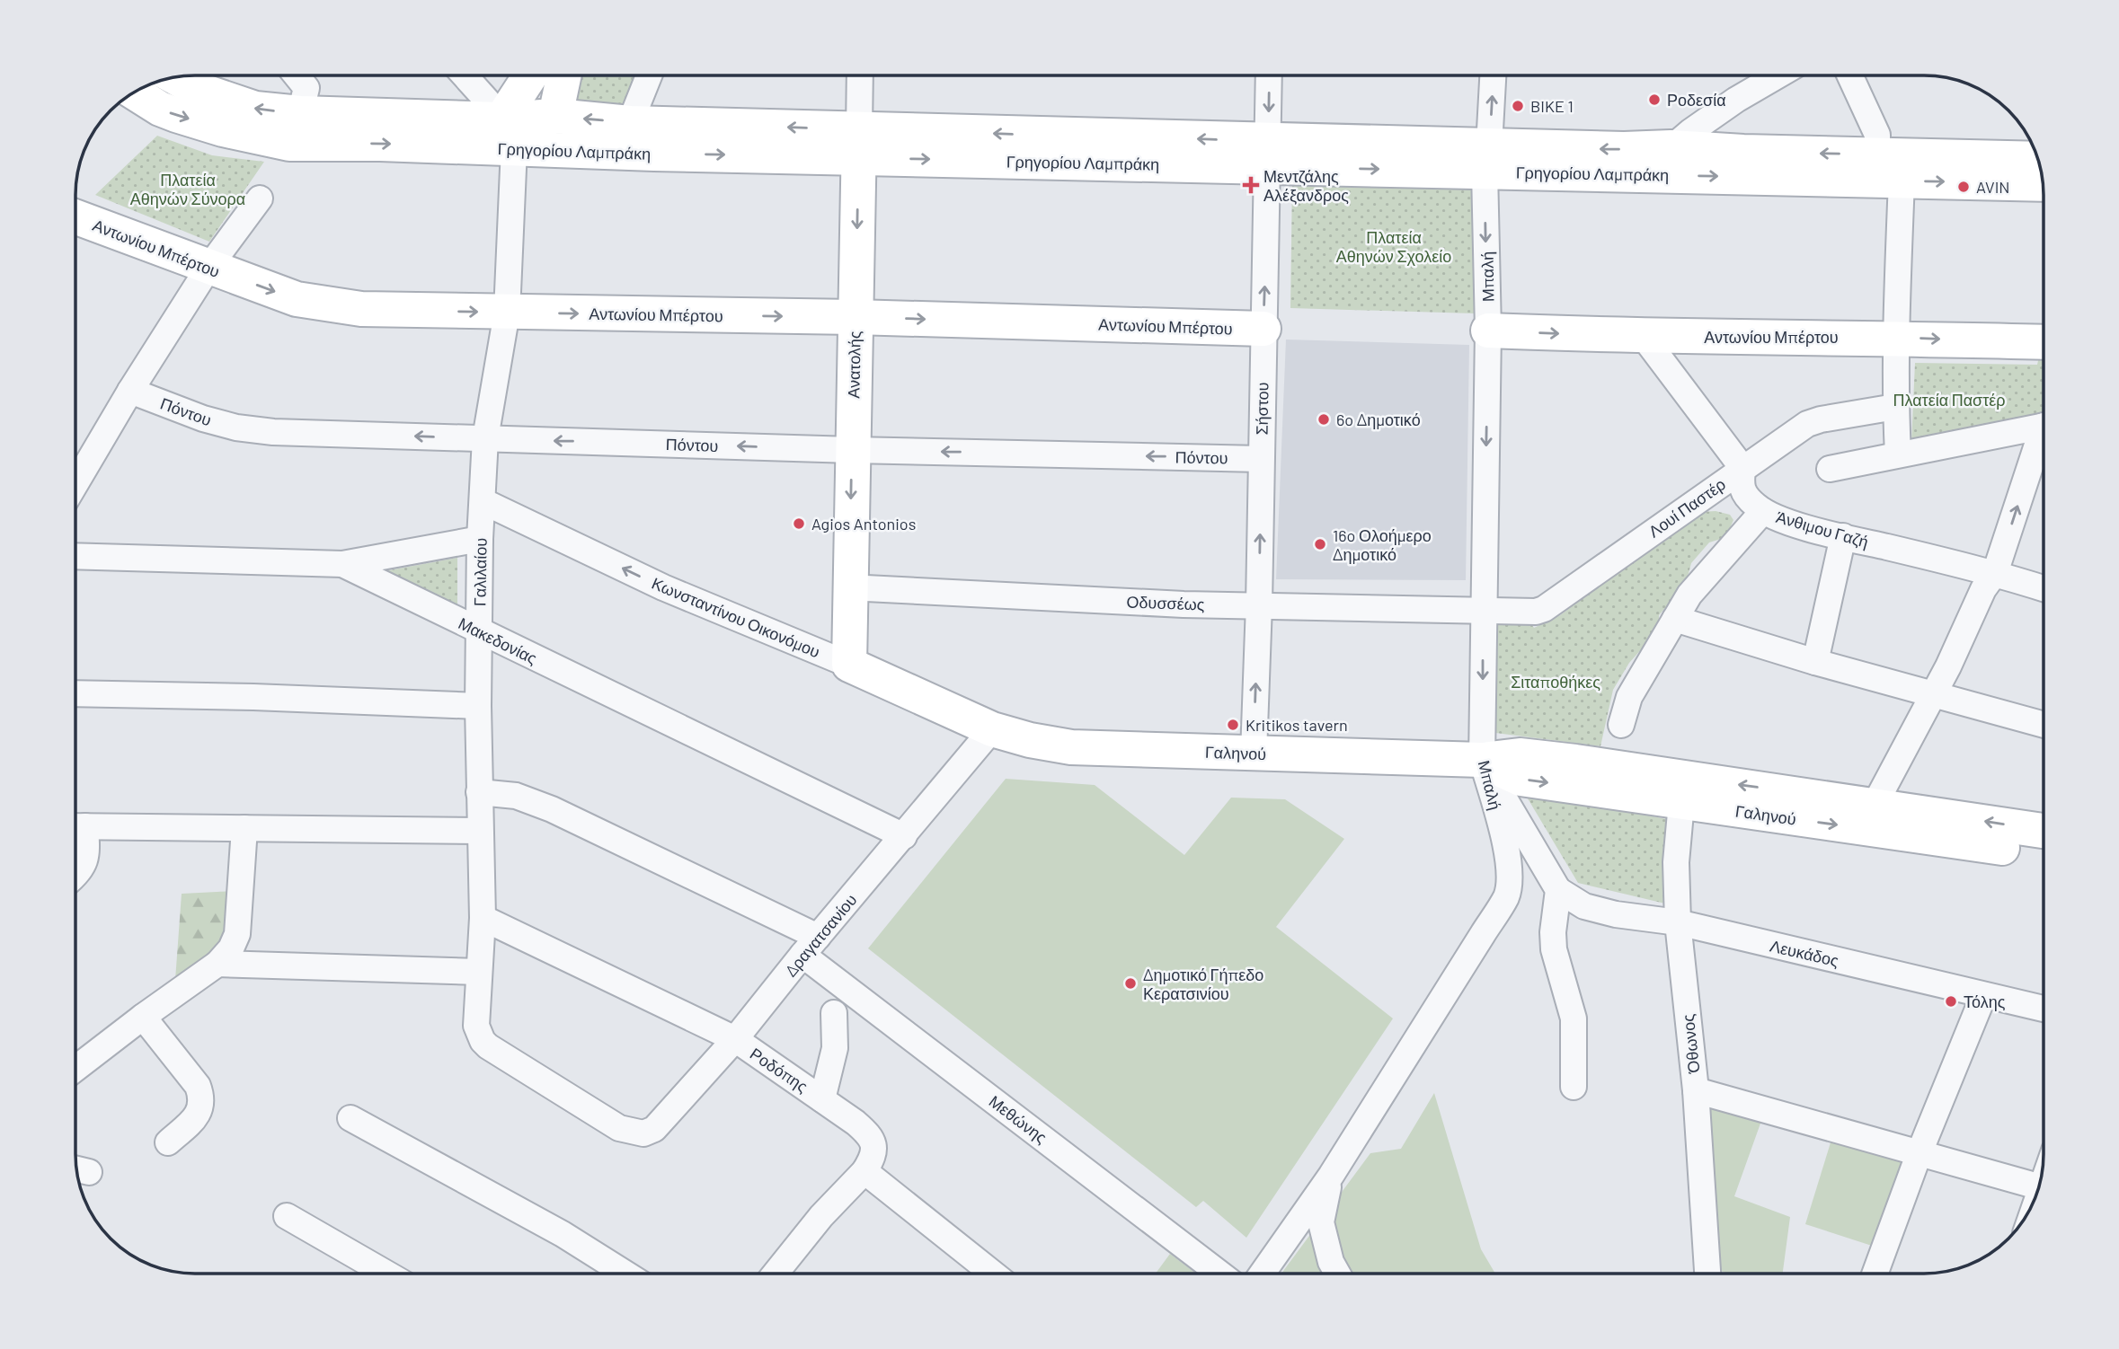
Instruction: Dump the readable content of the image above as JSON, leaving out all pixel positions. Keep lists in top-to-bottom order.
{
  "streets": {
    "street": [
      "Γρηγορίου Λαμπράκη",
      "Αντωνίου Μπέρτου",
      "Μπαλή",
      "Ανατολής",
      "Σήστου",
      "Πόντου",
      "Λουί Παστέρ",
      "Άνθιμου Γαζή",
      "Γαλιλαίου",
      "Οδυσσέως",
      "Κωνσταντίνου Οικονόμου",
      "Μακεδονίας",
      "Γαληνού",
      "Δραγατσανίου",
      "Λευκάδος",
      "Όθωνος",
      "Ροδόπης",
      "Μεθώνης"
    ]
  },
  "crossings": [
    ["Γρηγορίου Λαμπράκη", "Μπαλή"],
    ["Γρηγορίου Λαμπράκη", "Ανατολής"],
    ["Γρηγορίου Λαμπράκη", "Σήστου"],
    ["Γρηγορίου Λαμπράκη", "Γαλιλαίου"],
    ["Αντωνίου Μπέρτου", "Μπαλή"],
    ["Αντωνίου Μπέρτου", "Ανατολής"],
    ["Αντωνίου Μπέρτου", "Σήστου"],
    ["Αντωνίου Μπέρτου", "Άνθιμου Γαζή"],
    ["Αντωνίου Μπέρτου", "Γαλιλαίου"],
    ["Μπαλή", "Λουί Παστέρ"],
    ["Μπαλή", "Οδυσσέως"],
    ["Μπαλή", "Γαληνού"],
    ["Μπαλή", "Λευκάδος"],
    ["Ανατολής", "Πόντου"],
    ["Ανατολής", "Οδυσσέως"],
    ["Ανατολής", "Κωνσταντίνου Οικονόμου"],
    ["Σήστου", "Πόντου"],
    ["Σήστου", "Οδυσσέως"],
    ["Σήστου", "Γαληνού"],
    ["Πόντου", "Γαλιλαίου"],
    ["Λουί Παστέρ", "Άνθιμου Γαζή"],
    ["Λουί Παστέρ", "Οδυσσέως"],
    ["Γαλιλαίου", "Κωνσταντίνου Οικονόμου"],
    ["Γαλιλαίου", "Μακεδονίας"],
    ["Γαλιλαίου", "Δραγατσανίου"],
    ["Γαλιλαίου", "Ροδόπης"],
    ["Γαλιλαίου", "Μεθώνης"],
    ["Κωνσταντίνου Οικονόμου", "Γαληνού"],
    ["Κωνσταντίνου Οικονόμου", "Δραγατσανίου"],
    ["Μακεδονίας", "Δραγατσανίου"],
    ["Γαληνού", "Δραγατσανίου"],
    ["Γαληνού", "Λευκάδος"],
    ["Γαληνού", "Όθωνος"],
    ["Δραγατσανίου", "Ροδόπης"],
    ["Δραγατσανίου", "Μεθώνης"],
    ["Λευκάδος", "Όθωνος"]
  ],
  "one_way": [
    "Αντωνίου Μπέρτου",
    "Ανατολής",
    "Πόντου",
    "Κωνσταντίνου Οικονόμου"
  ],
  "parks": [
    "Πλατεία Αθηνών Σύνορα",
    "Πλατεία Αθηνών Σχολείο",
    "Πλατεία Παστέρ",
    "Σιταποθήκες"
  ],
  "places": {
    "other": [
      "Ροδεσία",
      "BIKE 1",
      "AVIN",
      "6o Δημοτικό",
      "Agios Antonios",
      "16o Ολοήμερο Δημοτικό",
      "Kritikos tavern",
      "Δημοτικό Γήπεδο Κερατσινίου",
      "Τόλης"
    ],
    "health": ["Μεντζάλης Αλέξανδρος"]
  }
}
